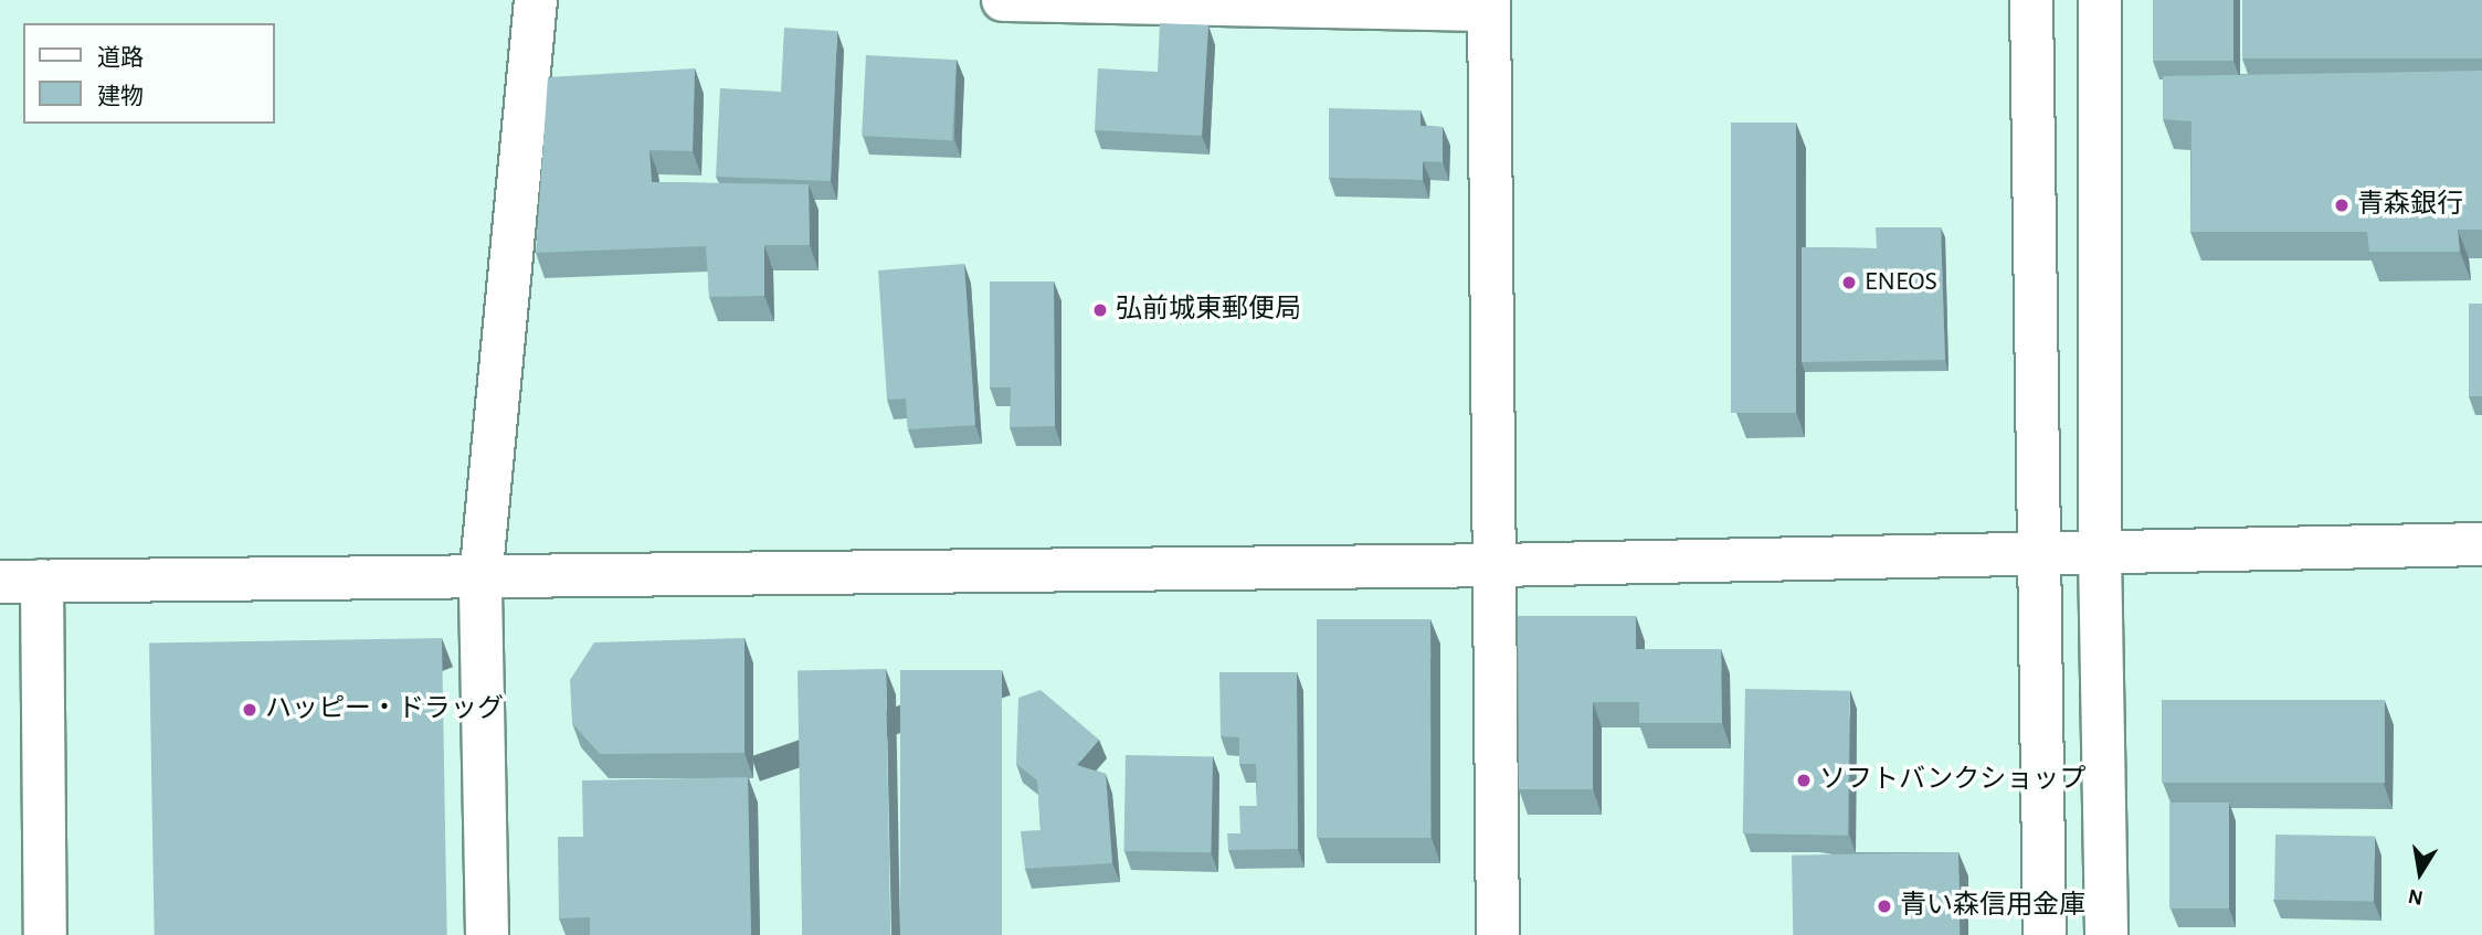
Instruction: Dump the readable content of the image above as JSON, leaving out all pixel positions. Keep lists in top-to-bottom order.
{
  "places": [
    "青森銀行",
    "ENEOS",
    "弘前城東郵便局",
    "ハッピー・ドラッグ",
    "ソフトバンクショップ",
    "青い森信用金庫"
  ],
  "legend": ["道路", "建物"],
  "north": "bottom"
}
